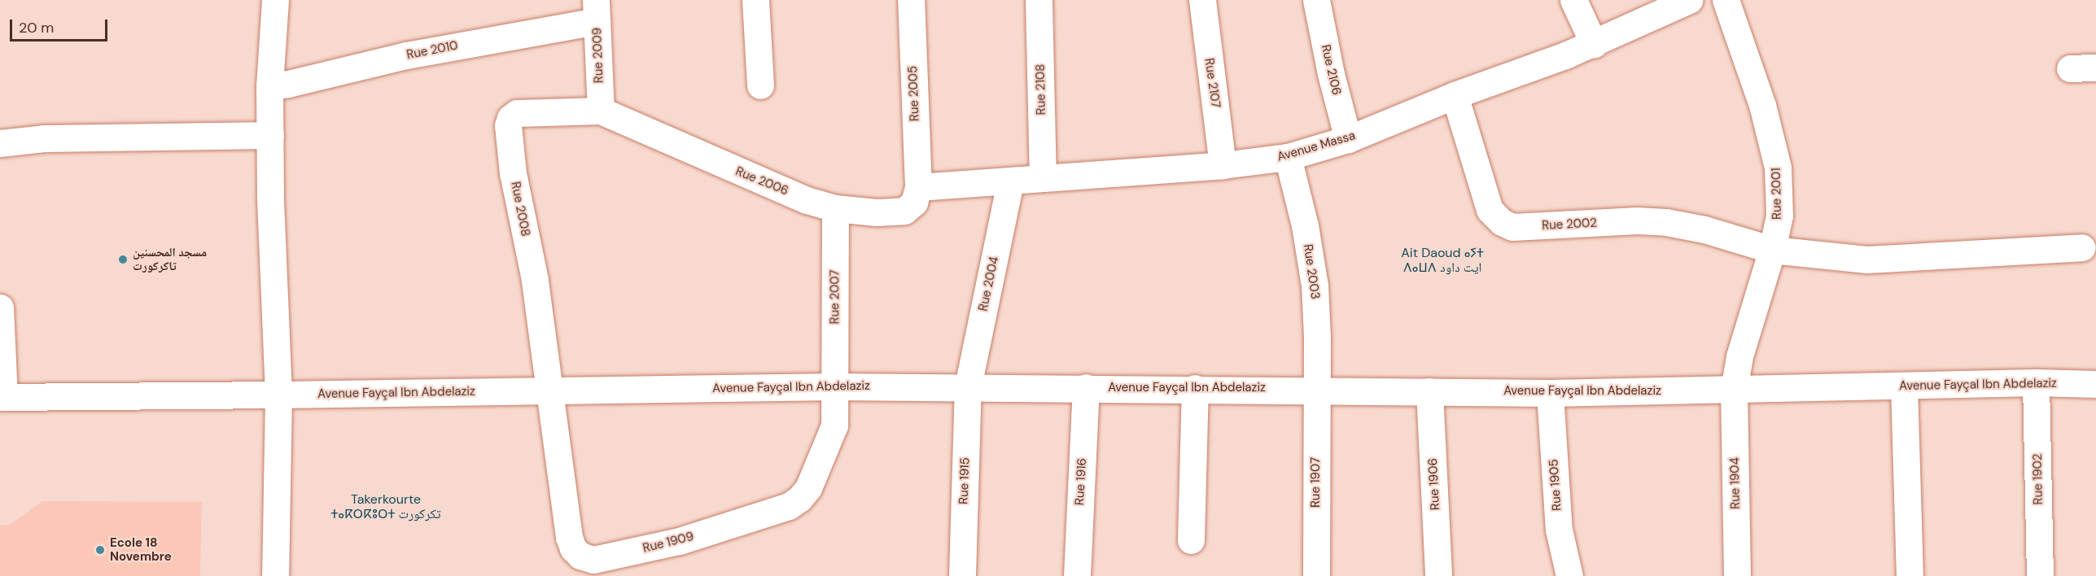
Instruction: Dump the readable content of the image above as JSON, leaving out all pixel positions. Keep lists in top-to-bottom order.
{
  "streets": {
    "street": [
      "Rue 2010",
      "Rue 2009",
      "Rue 2106",
      "Rue 2107",
      "Rue 2108",
      "Rue 2005",
      "Avenue Massa",
      "Rue 2006",
      "Rue 2001",
      "Rue 2008",
      "Rue 2002",
      "Rue 2003",
      "Rue 2004",
      "Rue 2007",
      "Avenue Fayçal Ibn Abdelaziz",
      "Rue 1902",
      "Rue 1915",
      "Rue 1916",
      "Rue 1907",
      "Rue 1904",
      "Rue 1906",
      "Rue 1905",
      "Rue 1909"
    ]
  },
  "crossings": [
    ["Rue 2010", "Rue 2009"],
    ["Rue 2009", "Rue 2006"],
    ["Rue 2009", "Rue 2008"],
    ["Rue 2106", "Avenue Massa"],
    ["Rue 2107", "Avenue Massa"],
    ["Rue 2108", "Avenue Massa"],
    ["Rue 2005", "Avenue Massa"],
    ["Rue 2005", "Rue 2006"],
    ["Avenue Massa", "Rue 2006"],
    ["Avenue Massa", "Rue 2002"],
    ["Avenue Massa", "Rue 2003"],
    ["Avenue Massa", "Rue 2004"],
    ["Rue 2006", "Rue 2008"],
    ["Rue 2006", "Rue 2007"],
    ["Rue 2001", "Rue 2002"],
    ["Rue 2001", "Avenue Fayçal Ibn Abdelaziz"],
    ["Rue 2001", "Rue 1904"],
    ["Rue 2008", "Avenue Fayçal Ibn Abdelaziz"],
    ["Rue 2008", "Rue 1909"],
    ["Rue 2003", "Avenue Fayçal Ibn Abdelaziz"],
    ["Rue 2003", "Rue 1907"],
    ["Rue 2004", "Avenue Fayçal Ibn Abdelaziz"],
    ["Rue 2004", "Rue 1915"],
    ["Rue 2007", "Avenue Fayçal Ibn Abdelaziz"],
    ["Rue 2007", "Rue 1909"],
    ["Avenue Fayçal Ibn Abdelaziz", "Rue 1902"],
    ["Avenue Fayçal Ibn Abdelaziz", "Rue 1915"],
    ["Avenue Fayçal Ibn Abdelaziz", "Rue 1916"],
    ["Avenue Fayçal Ibn Abdelaziz", "Rue 1907"],
    ["Avenue Fayçal Ibn Abdelaziz", "Rue 1904"],
    ["Avenue Fayçal Ibn Abdelaziz", "Rue 1906"],
    ["Avenue Fayçal Ibn Abdelaziz", "Rue 1905"],
    ["Avenue Fayçal Ibn Abdelaziz", "Rue 1909"]
  ],
  "districts": ["Ait Daoud ⴰⵢⵜ ⴷⴰⵡⴷ ايت داود", "Takerkourte ⵜⴰⴽⵔⴽⵓⵔⵜ تكركورت"],
  "places": ["مسجد المحسنين تاكركورت", "Ecole 18 Novembre"],
  "scale_bar": "20 m"
}
